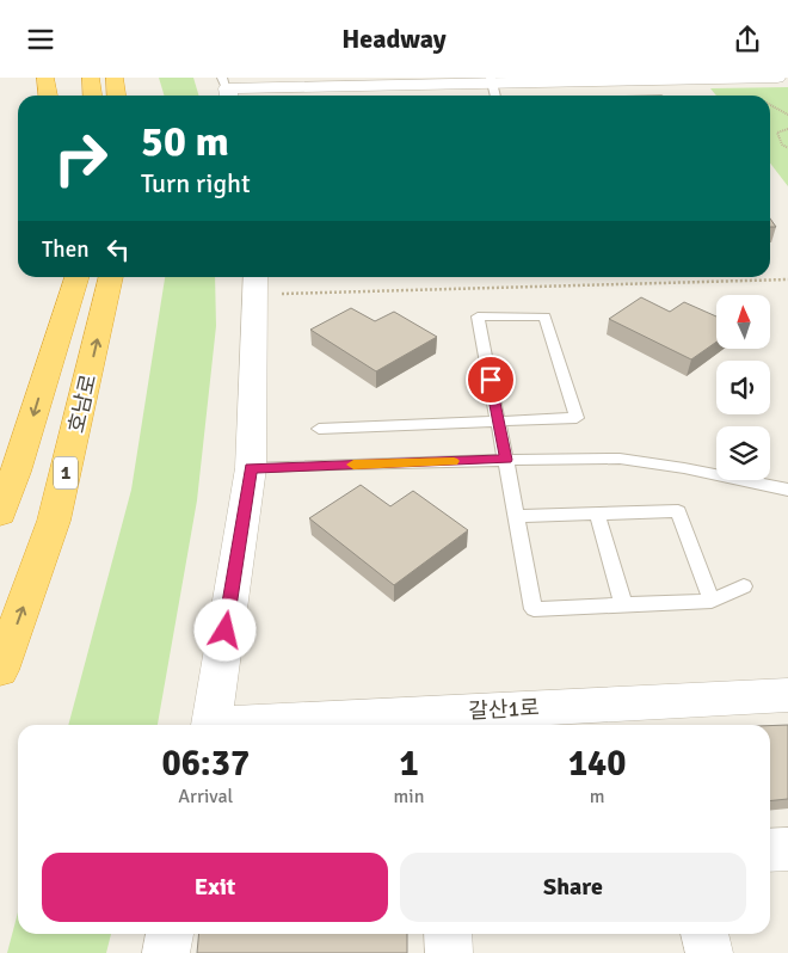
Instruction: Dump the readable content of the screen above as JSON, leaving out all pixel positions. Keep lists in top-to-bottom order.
{
  "streets": {
    "highway": ["호남로", "1"],
    "street": ["갈산1로"]
  },
  "north": "top",
  "page": {
    "header": "Headway",
    "turn": ["50 m", "Turn right"],
    "then": "Then",
    "eta": [
      "06:37",
      "Arrival",
      "1",
      "min",
      "140",
      "m"
    ],
    "buttons": ["Exit", "Share"]
  }
}
